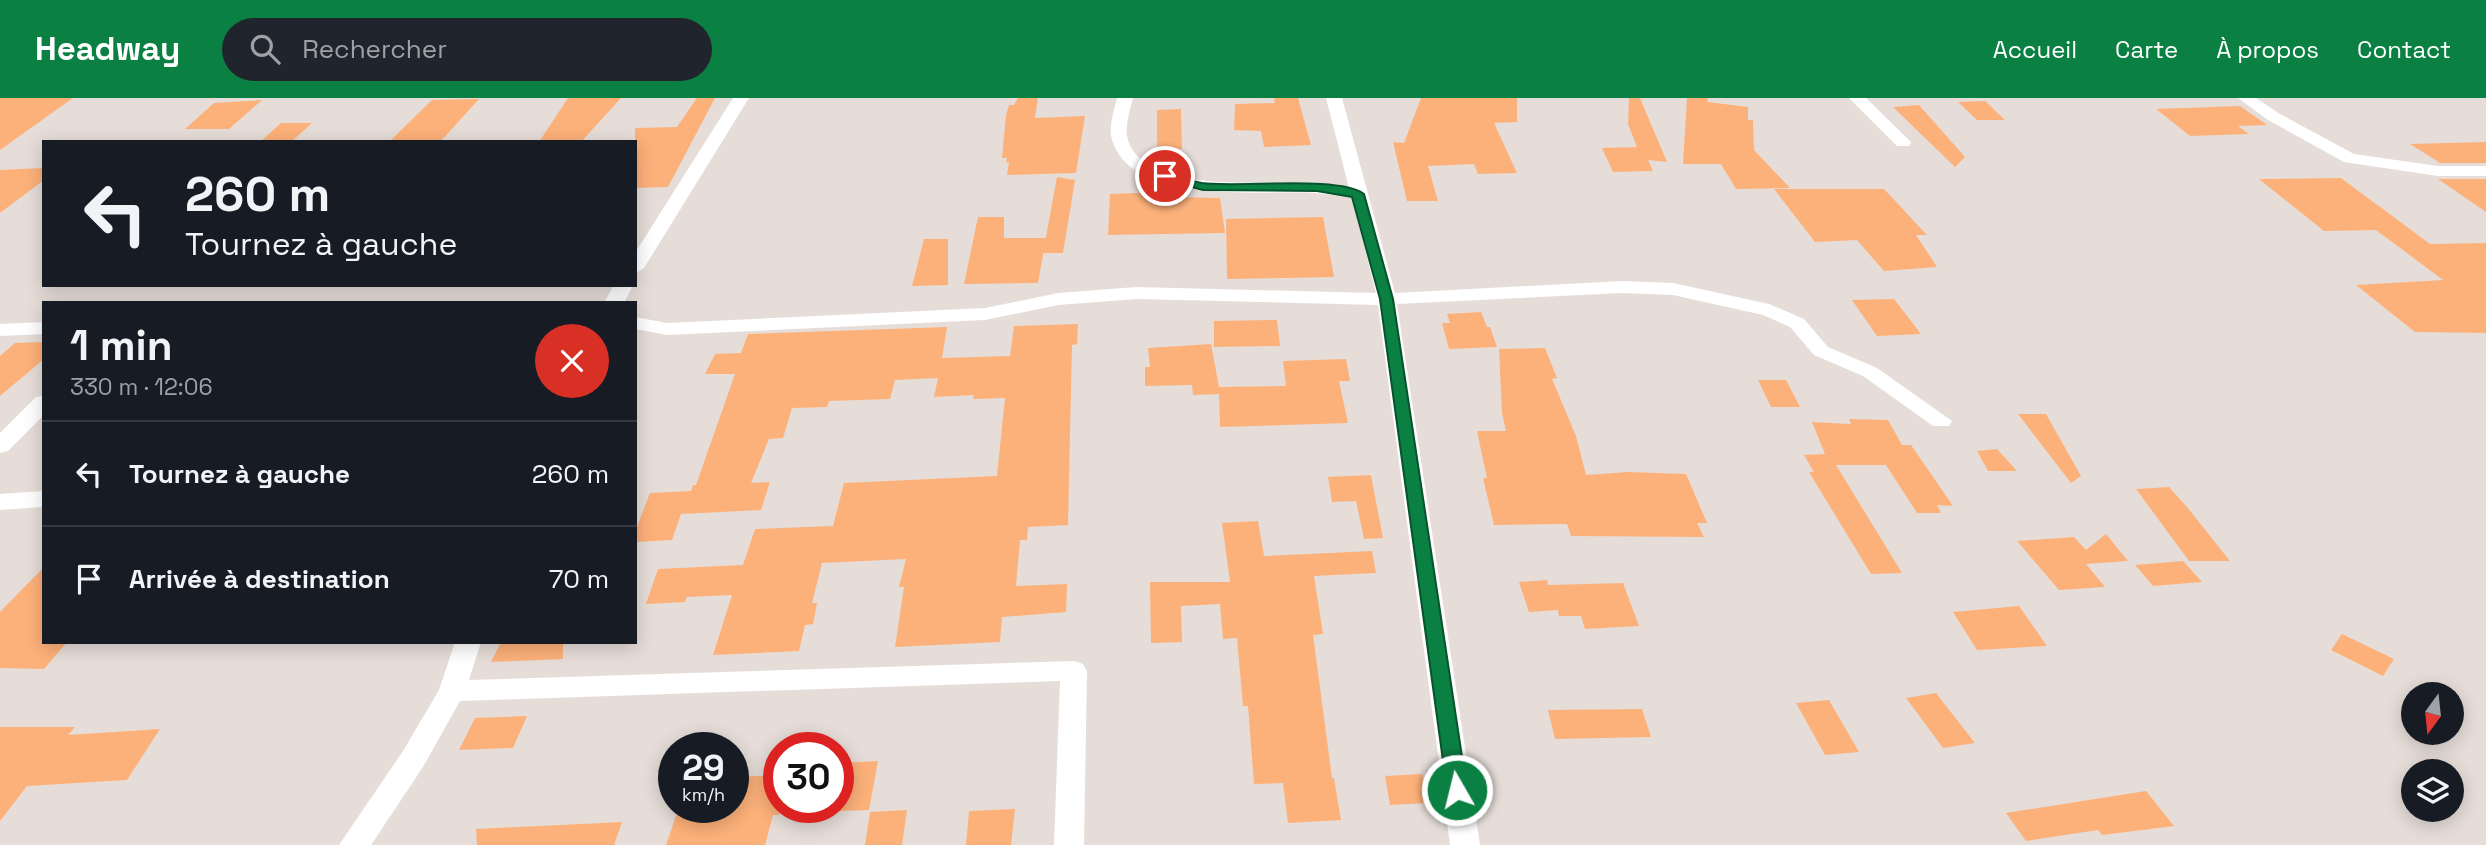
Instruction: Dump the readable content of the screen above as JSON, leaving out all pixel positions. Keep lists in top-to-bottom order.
{
  "north": "bottom",
  "page": {
    "header": "Headway",
    "search": "Rechercher",
    "nav": [
      "Accueil",
      "Carte",
      "À propos",
      "Contact"
    ],
    "turn": ["260 m", "Tournez à gauche"],
    "heading": ["1 min", "330 m · 12:06"],
    "list": [
      {
        "name": "Tournez à gauche",
        "value": "260 m"
      },
      {
        "name": "Arrivée à destination",
        "value": "70 m"
      }
    ],
    "speed": "29 km/h",
    "limit": "30"
  }
}
